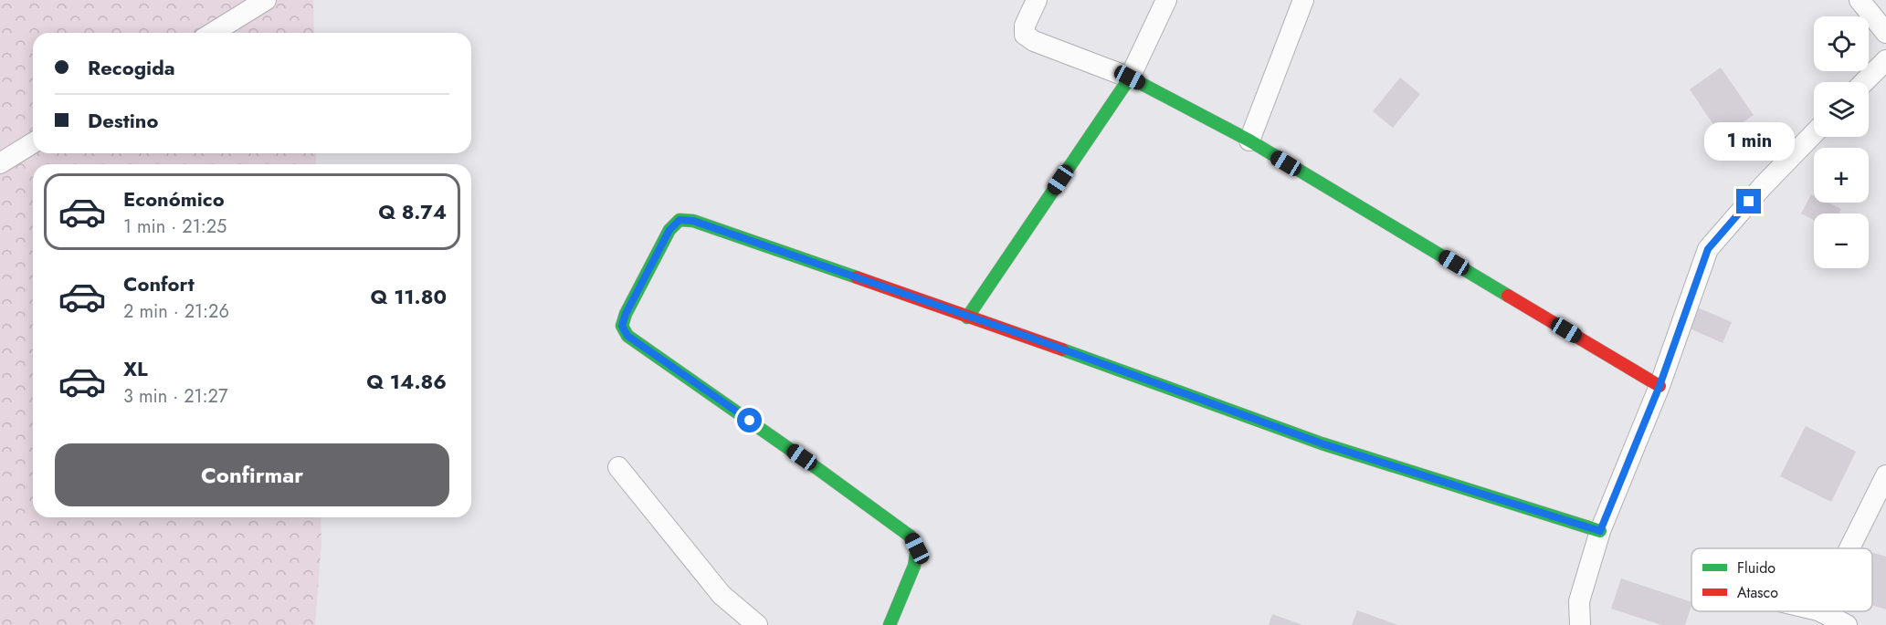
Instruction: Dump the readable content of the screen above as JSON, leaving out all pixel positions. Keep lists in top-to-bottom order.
{
  "legend": ["Fluido", "Atasco"],
  "page": {
    "map_buttons": ["+", "−"],
    "banner": ["Recogida", "Destino"],
    "bubble": "1 min",
    "list": [
      {
        "name": "Económico",
        "note": "1 min · 21:25",
        "value": "Q 8.74"
      },
      {
        "name": "Confort",
        "note": "2 min · 21:26",
        "value": "Q 11.80"
      },
      {
        "name": "XL",
        "note": "3 min · 21:27",
        "value": "Q 14.86"
      }
    ],
    "buttons": "Confirmar"
  }
}
